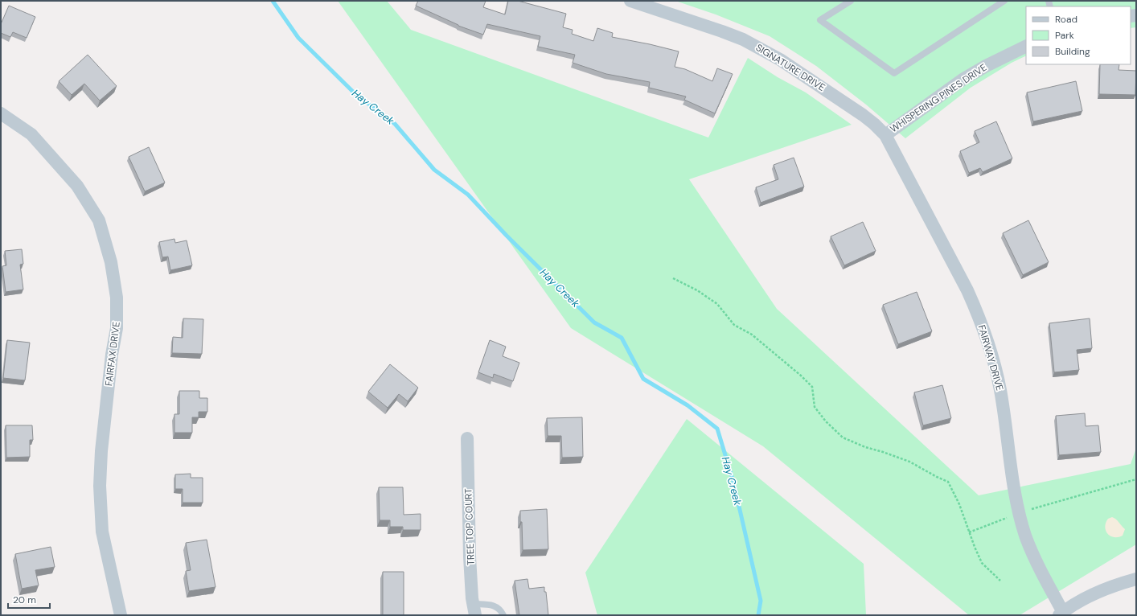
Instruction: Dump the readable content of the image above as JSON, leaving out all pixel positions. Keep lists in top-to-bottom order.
{
  "streets": {
    "street": [
      "SIGNATURE DRIVE",
      "WHISPERING PINES DRIVE",
      "FAIRFAX DRIVE",
      "FAIRWAY DRIVE",
      "TREE TOP COURT"
    ]
  },
  "crossings": [
    ["SIGNATURE DRIVE", "WHISPERING PINES DRIVE"],
    ["SIGNATURE DRIVE", "FAIRWAY DRIVE"],
    ["WHISPERING PINES DRIVE", "FAIRWAY DRIVE"]
  ],
  "water": ["Hay Creek"],
  "legend": ["Road", "Park", "Building"],
  "scale_bar": "20 m"
}
